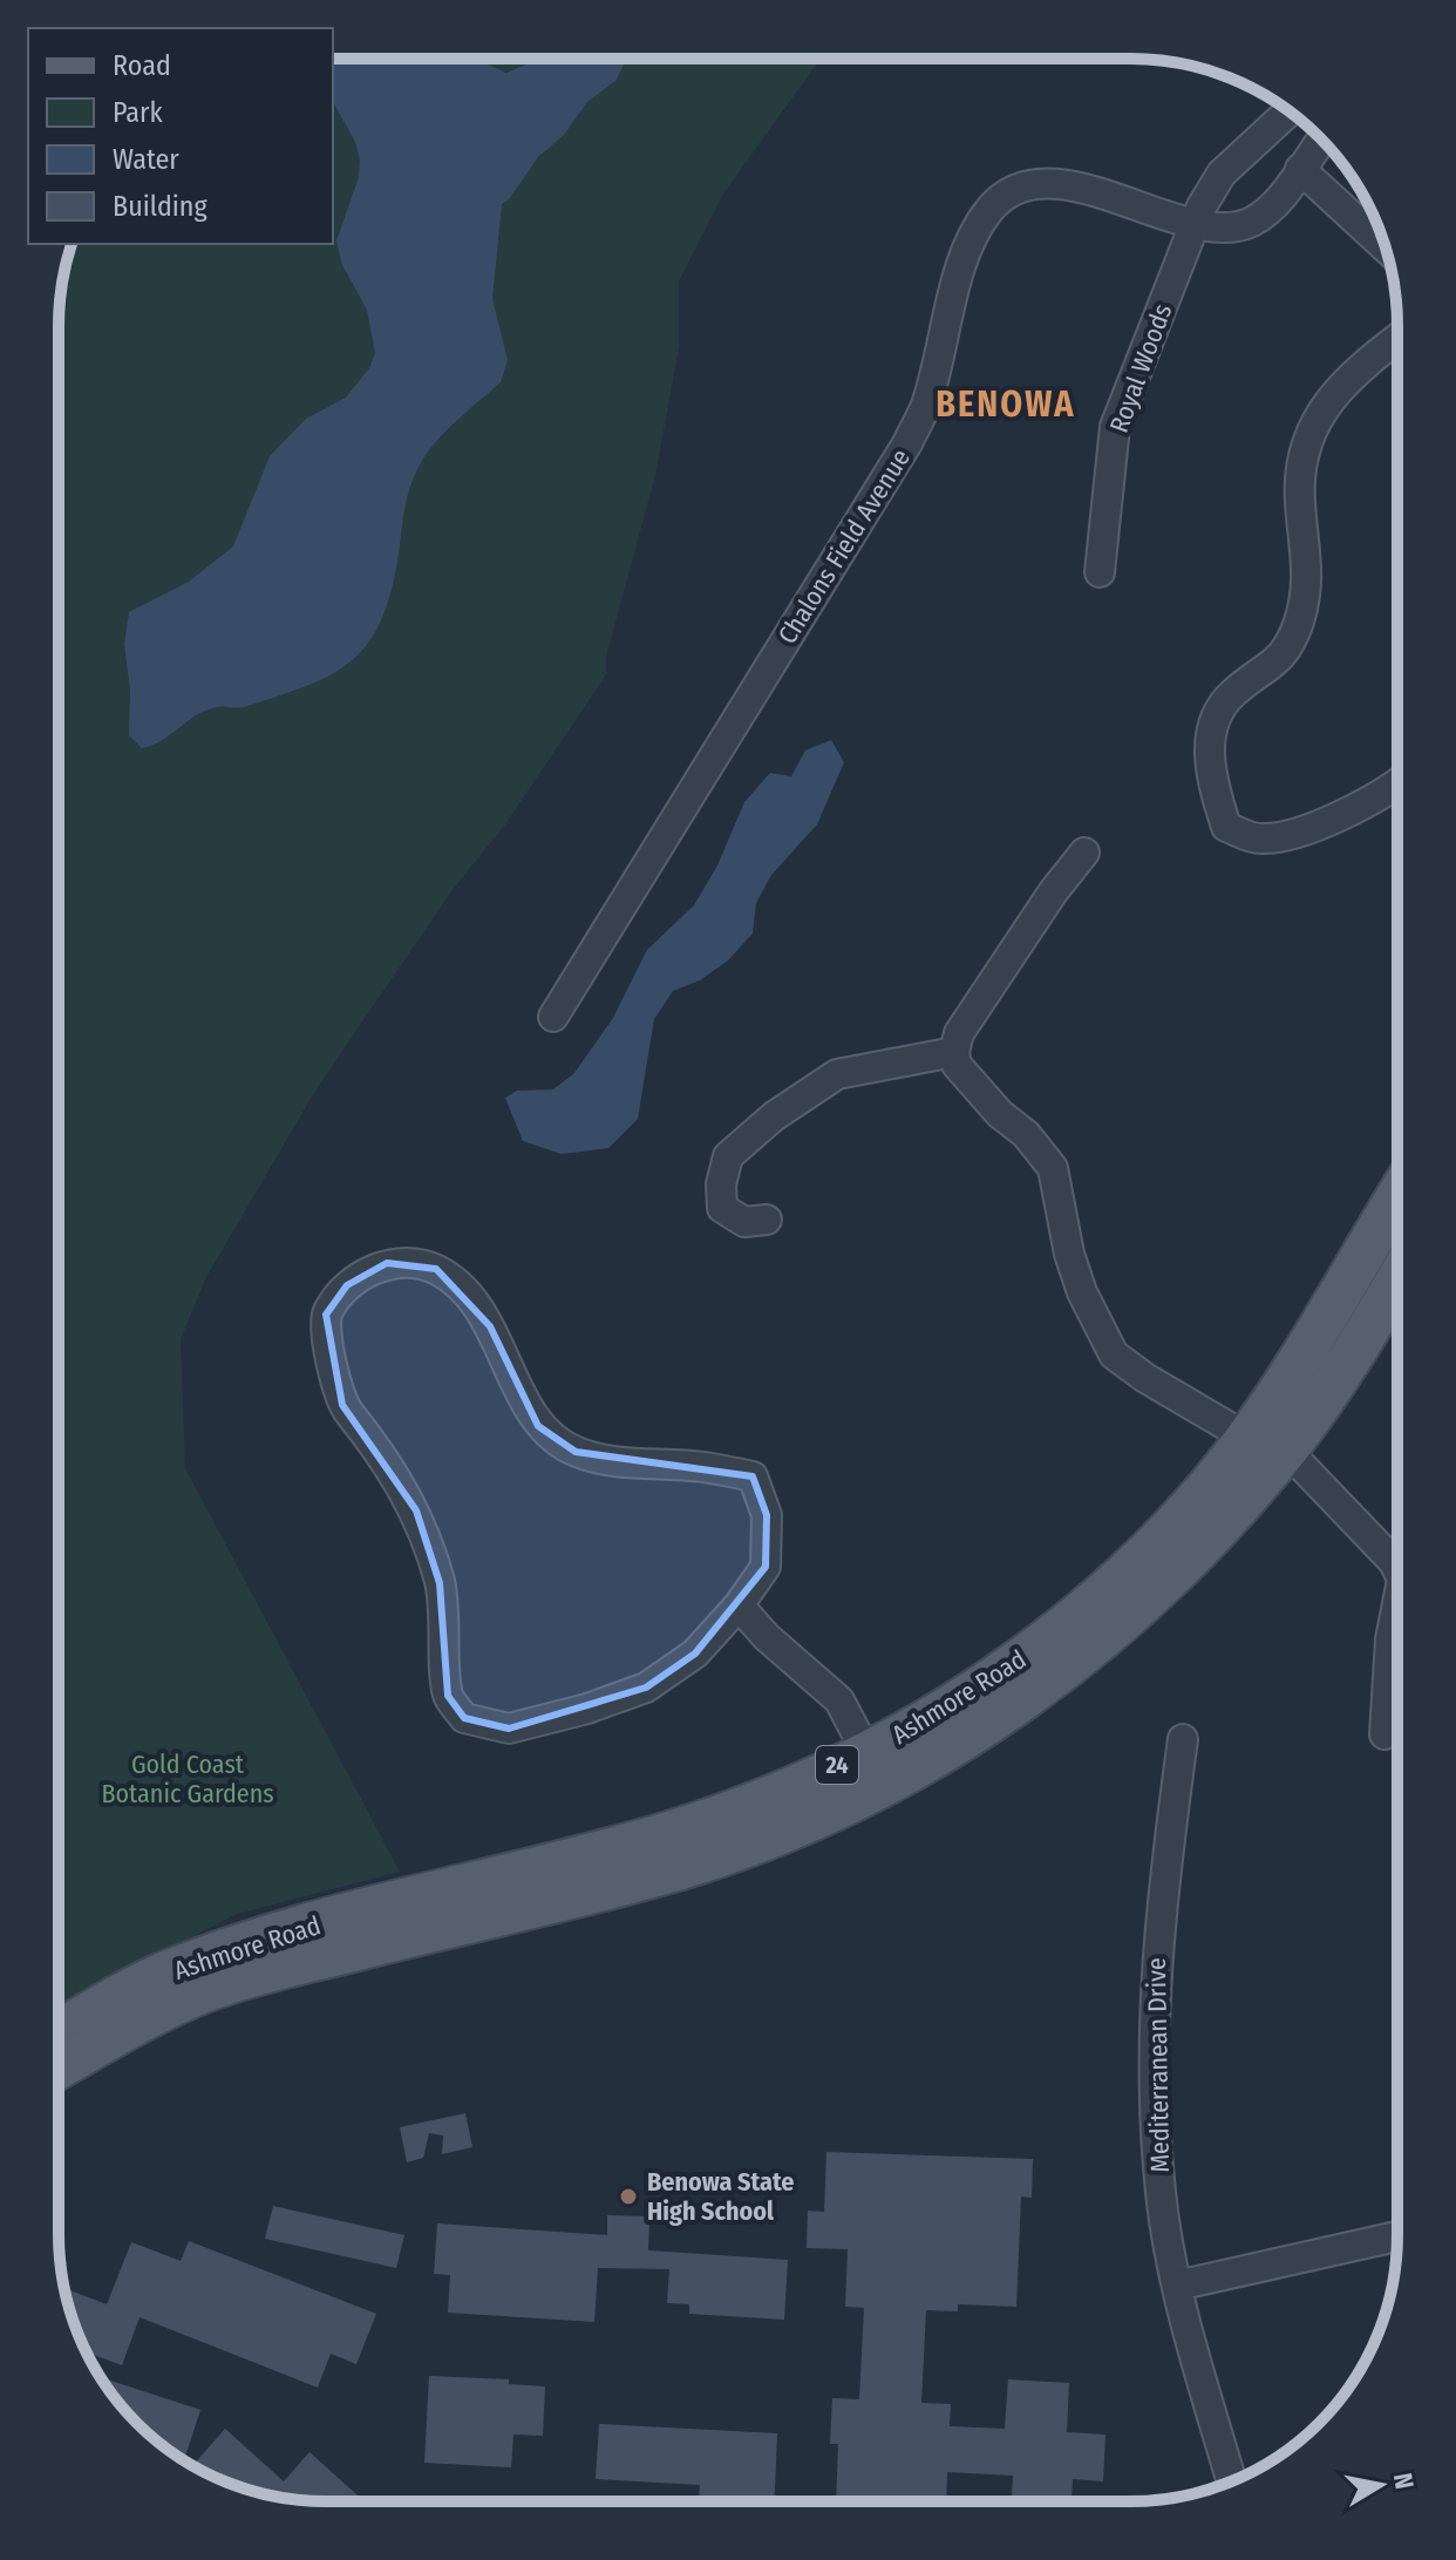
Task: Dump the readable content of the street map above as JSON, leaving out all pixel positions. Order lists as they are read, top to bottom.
{
  "streets": {
    "main road": ["Ashmore Road", "24"],
    "street": ["Royal Woods", "Chalons Field Avenue", "Mediterranean Drive"]
  },
  "crossings": [
    ["Royal Woods", "Chalons Field Avenue"]
  ],
  "districts": ["BENOWA"],
  "parks": ["Gold Coast Botanic Gardens"],
  "places": ["Benowa State High School"],
  "legend": [
    "Road",
    "Park",
    "Water",
    "Building"
  ],
  "north": "right"
}
